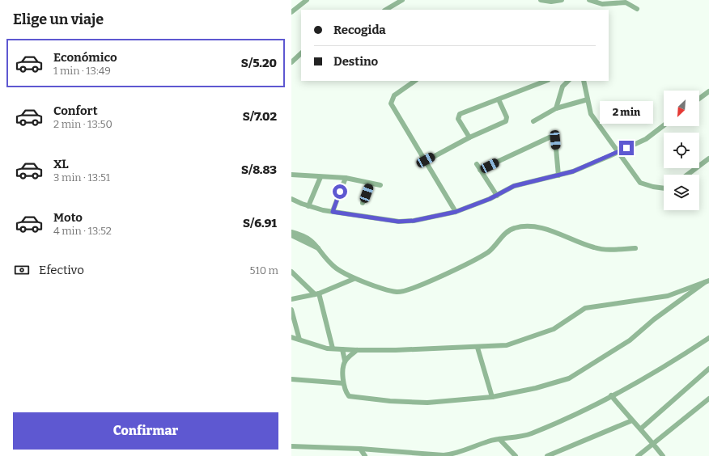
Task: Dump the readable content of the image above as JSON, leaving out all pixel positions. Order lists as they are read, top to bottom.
{
  "north": "bottom left",
  "page": {
    "heading": "Elige un viaje",
    "banner": ["Recogida", "Destino"],
    "list": [
      {
        "name": "Económico",
        "note": "1 min · 13:49",
        "value": "S/5.20"
      },
      {
        "name": "Confort",
        "note": "2 min · 13:50",
        "value": "S/7.02"
      },
      {
        "name": "XL",
        "note": "3 min · 13:51",
        "value": "S/8.83"
      },
      {
        "name": "Moto",
        "note": "4 min · 13:52",
        "value": "S/6.91"
      }
    ],
    "bubble": "2 min",
    "pay": ["Efectivo", "510 m"],
    "buttons": "Confirmar"
  }
}
